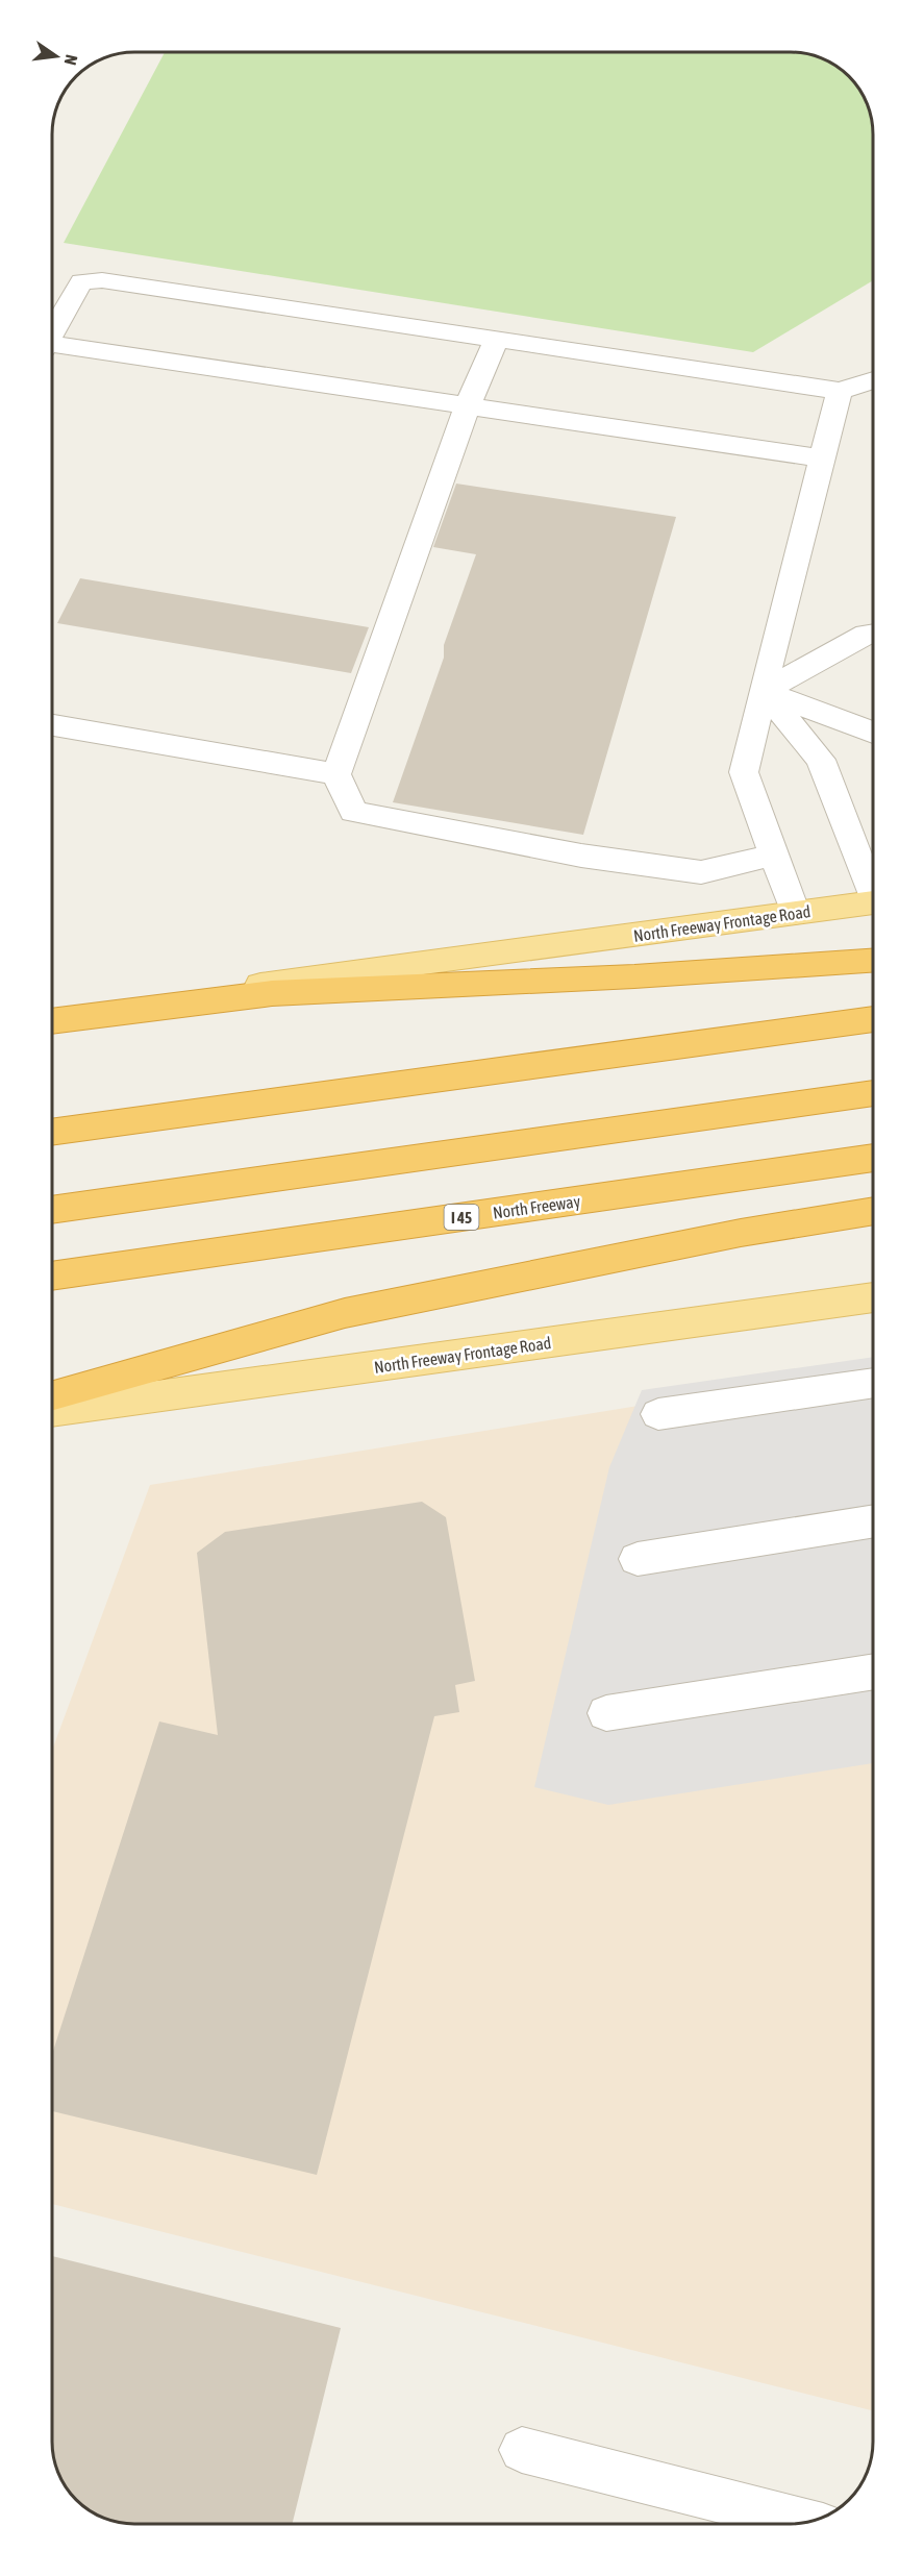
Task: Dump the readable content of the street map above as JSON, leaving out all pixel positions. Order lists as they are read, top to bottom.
{
  "streets": {
    "highway": ["North Freeway", "I 45"],
    "main road": ["North Freeway Frontage Road"]
  },
  "north": "right"
}
